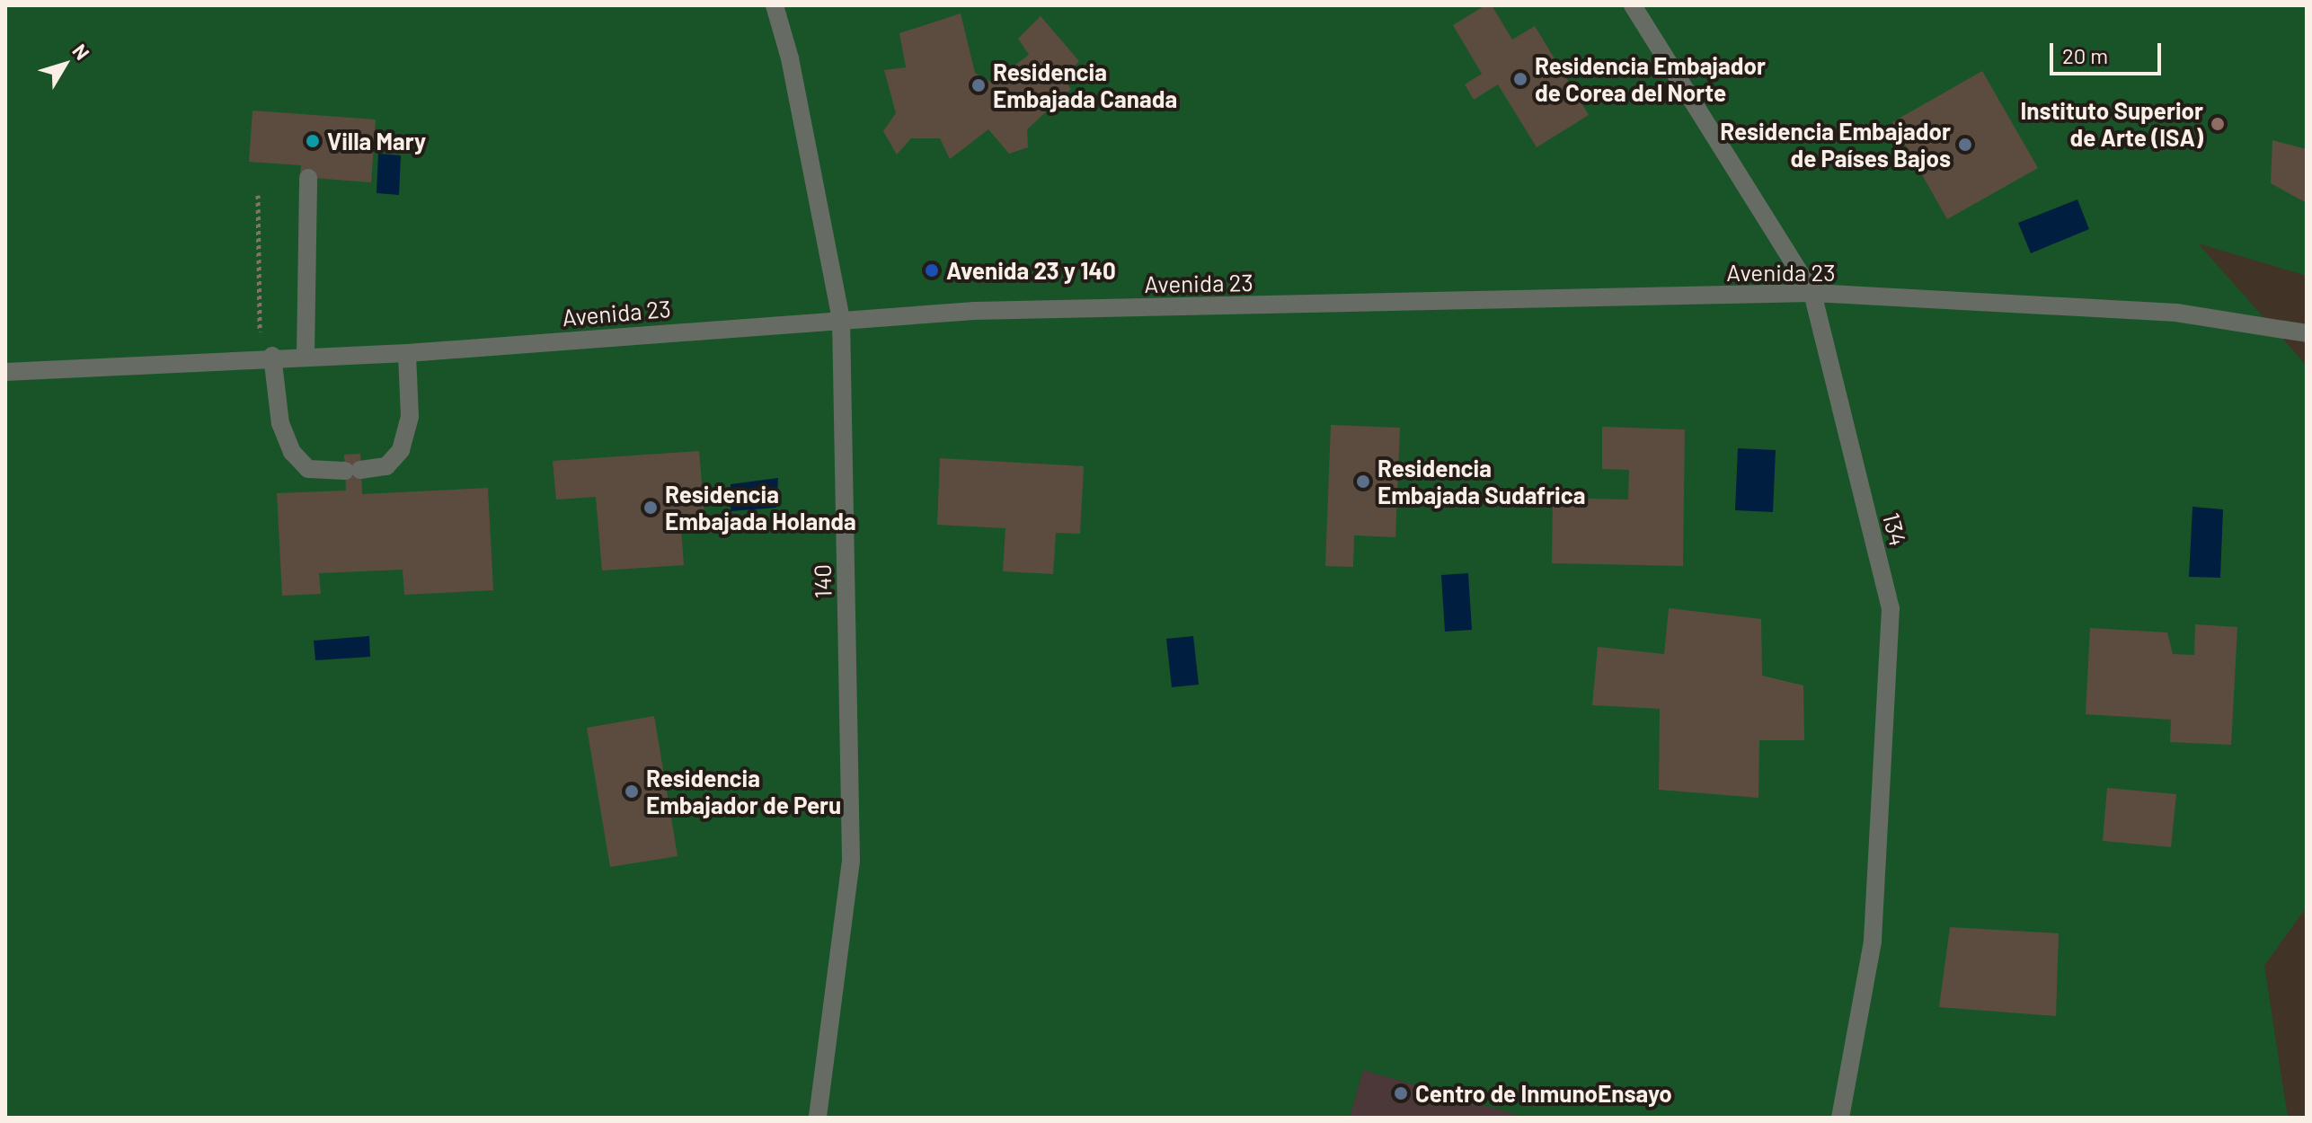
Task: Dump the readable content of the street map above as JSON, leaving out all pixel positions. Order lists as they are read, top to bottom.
{
  "streets": {
    "street": ["Avenida 23", "134", "140"]
  },
  "crossings": [
    ["Avenida 23", "134"],
    ["Avenida 23", "140"]
  ],
  "places": [
    "Residencia Embajador de Corea del Norte",
    "Residencia Embajada Canada",
    "Instituto Superior de Arte (ISA)",
    "Villa Mary",
    "Residencia Embajador de Países Bajos",
    "Avenida 23 y 140",
    "Residencia Embajada Sudafrica",
    "Residencia Embajada Holanda",
    "Residencia Embajador de Peru",
    "Centro de InmunoEnsayo"
  ],
  "scale_bar": "20 m",
  "north": "top right"
}
